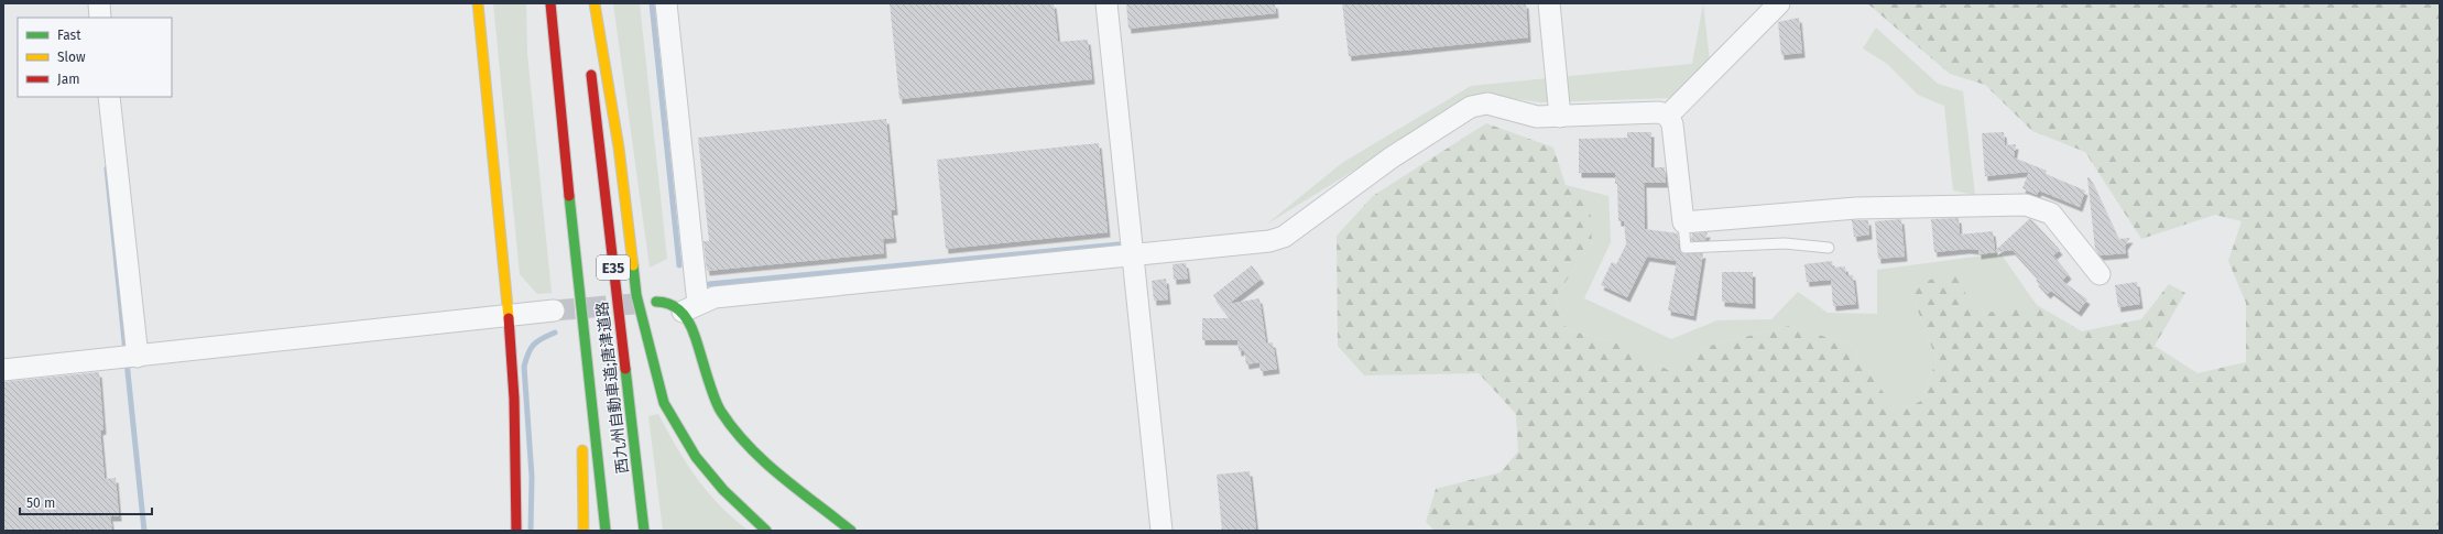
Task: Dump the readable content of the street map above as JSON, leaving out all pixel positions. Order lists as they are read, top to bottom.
{
  "streets": {
    "main road": ["E35", "西九州自動車道;唐津道路"]
  },
  "legend": ["Fast", "Slow", "Jam"],
  "scale_bar": "50 m"
}
